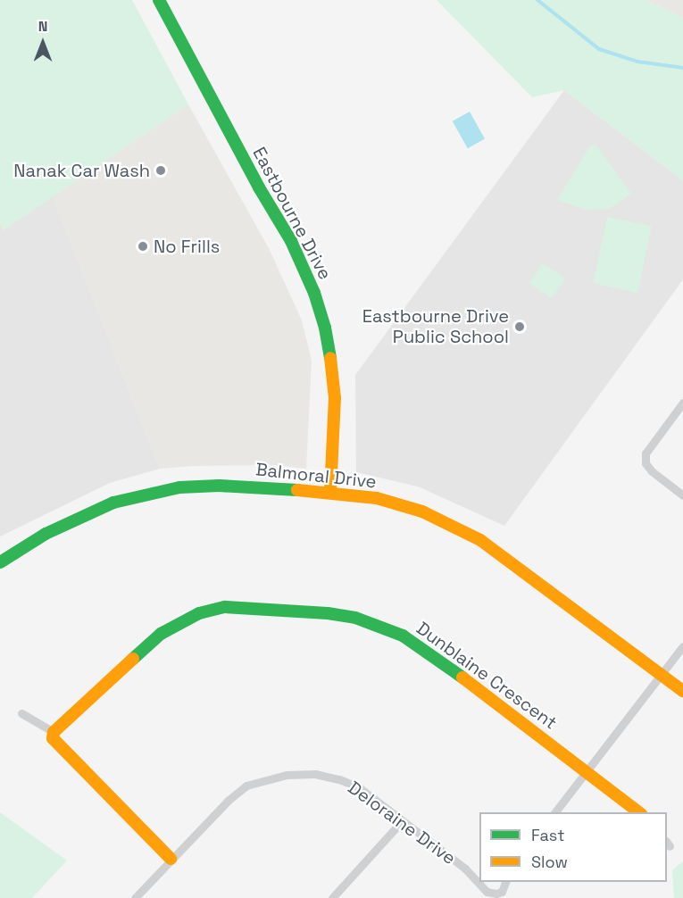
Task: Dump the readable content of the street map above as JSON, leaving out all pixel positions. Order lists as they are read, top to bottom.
{
  "streets": {
    "street": [
      "Eastbourne Drive",
      "Balmoral Drive",
      "Dunblaine Crescent",
      "Deloraine Drive"
    ]
  },
  "crossings": [
    ["Eastbourne Drive", "Balmoral Drive"]
  ],
  "places": ["Nanak Car Wash", "No Frills", "Eastbourne Drive Public School"],
  "legend": ["Fast", "Slow"],
  "north": "top"
}
